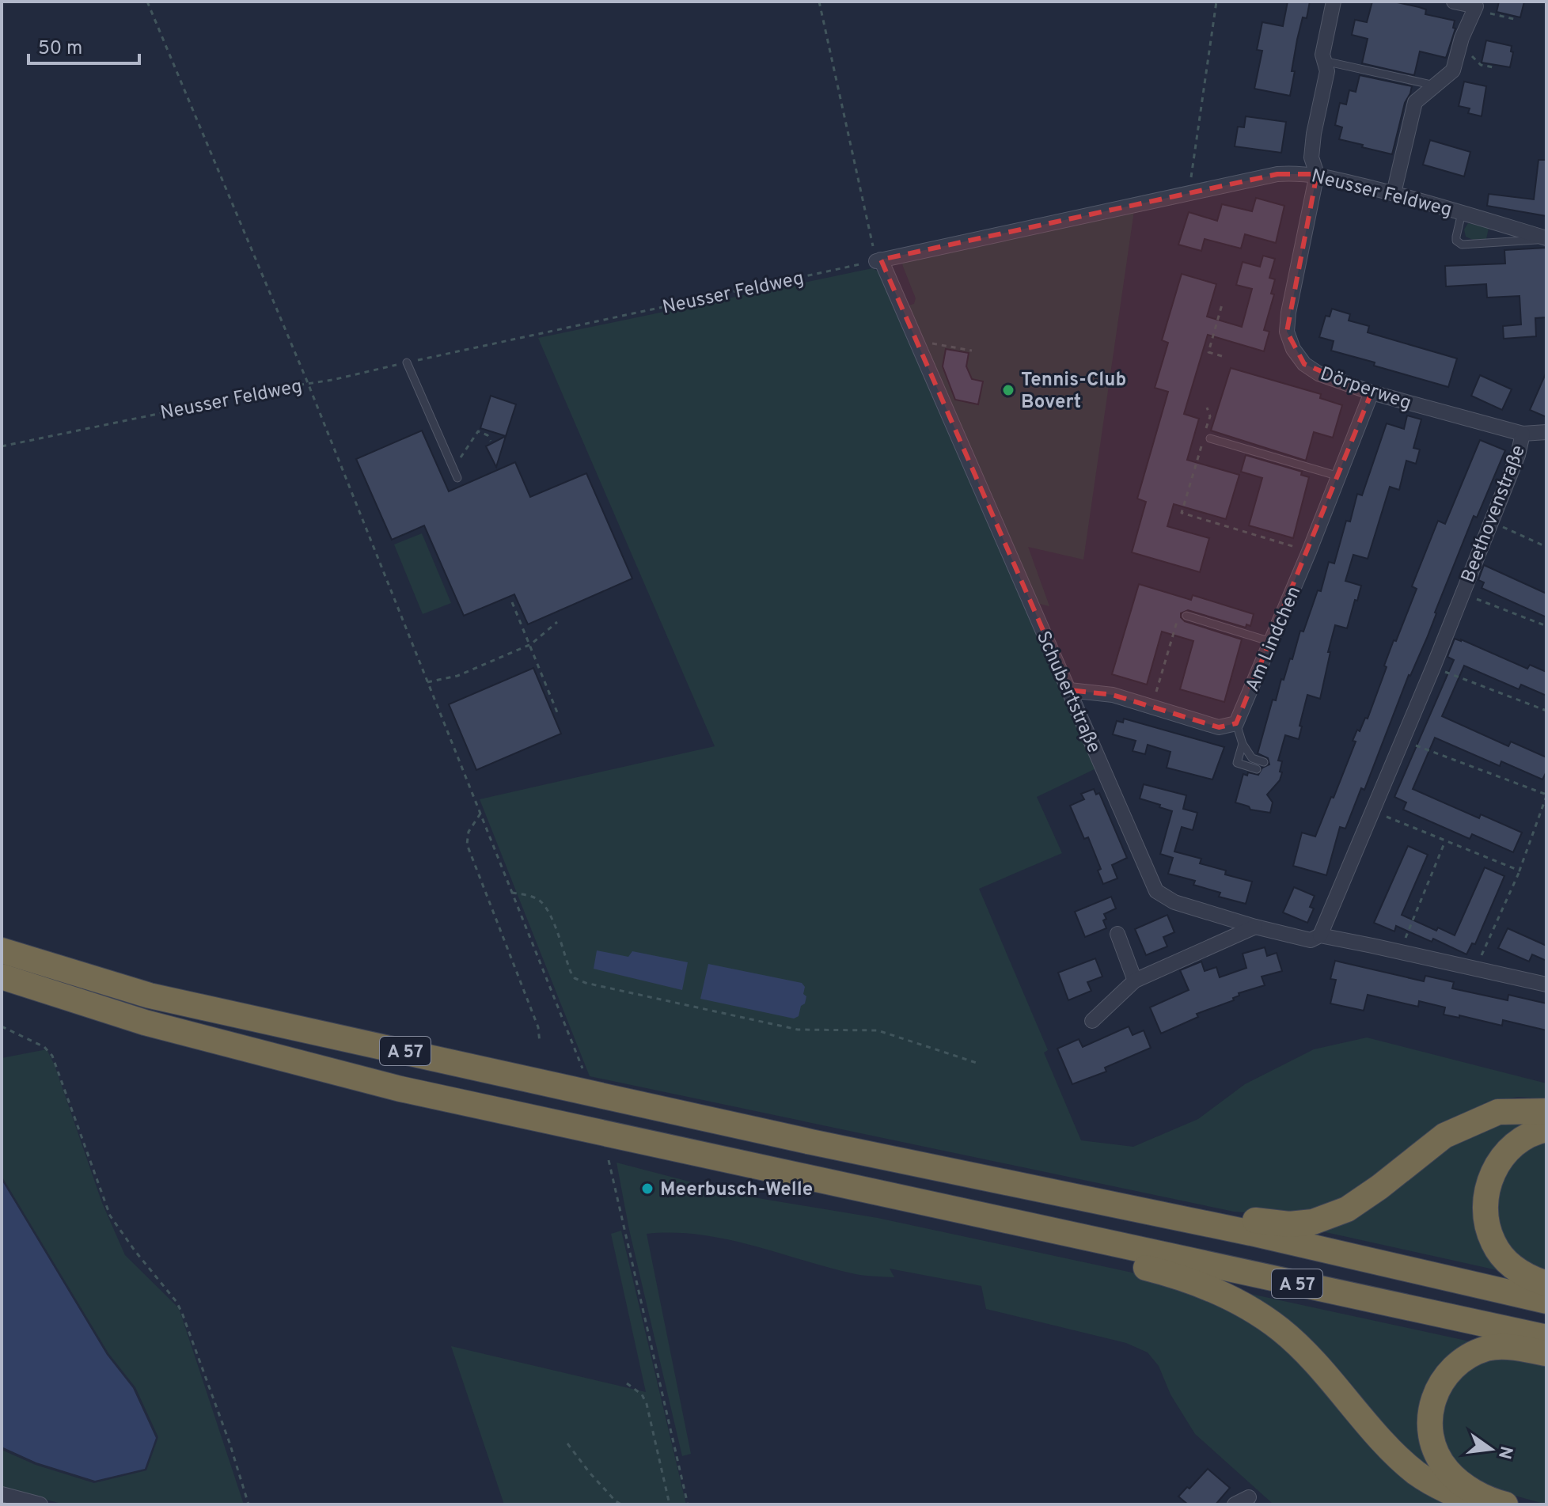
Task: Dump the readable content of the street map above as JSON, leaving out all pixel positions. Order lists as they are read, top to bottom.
{
  "streets": {
    "highway": ["A 57"],
    "street": [
      "Neusser Feldweg",
      "Dörperweg",
      "Beethovenstraße",
      "Am Lindchen",
      "Schubertstraße"
    ]
  },
  "crossings": [
    ["Neusser Feldweg", "Dörperweg"],
    ["Neusser Feldweg", "Schubertstraße"],
    ["Dörperweg", "Beethovenstraße"],
    ["Dörperweg", "Am Lindchen"],
    ["Beethovenstraße", "Schubertstraße"]
  ],
  "places": ["Tennis-Club Bovert", "Meerbusch-Welle"],
  "scale_bar": "50 m",
  "north": "right"
}
